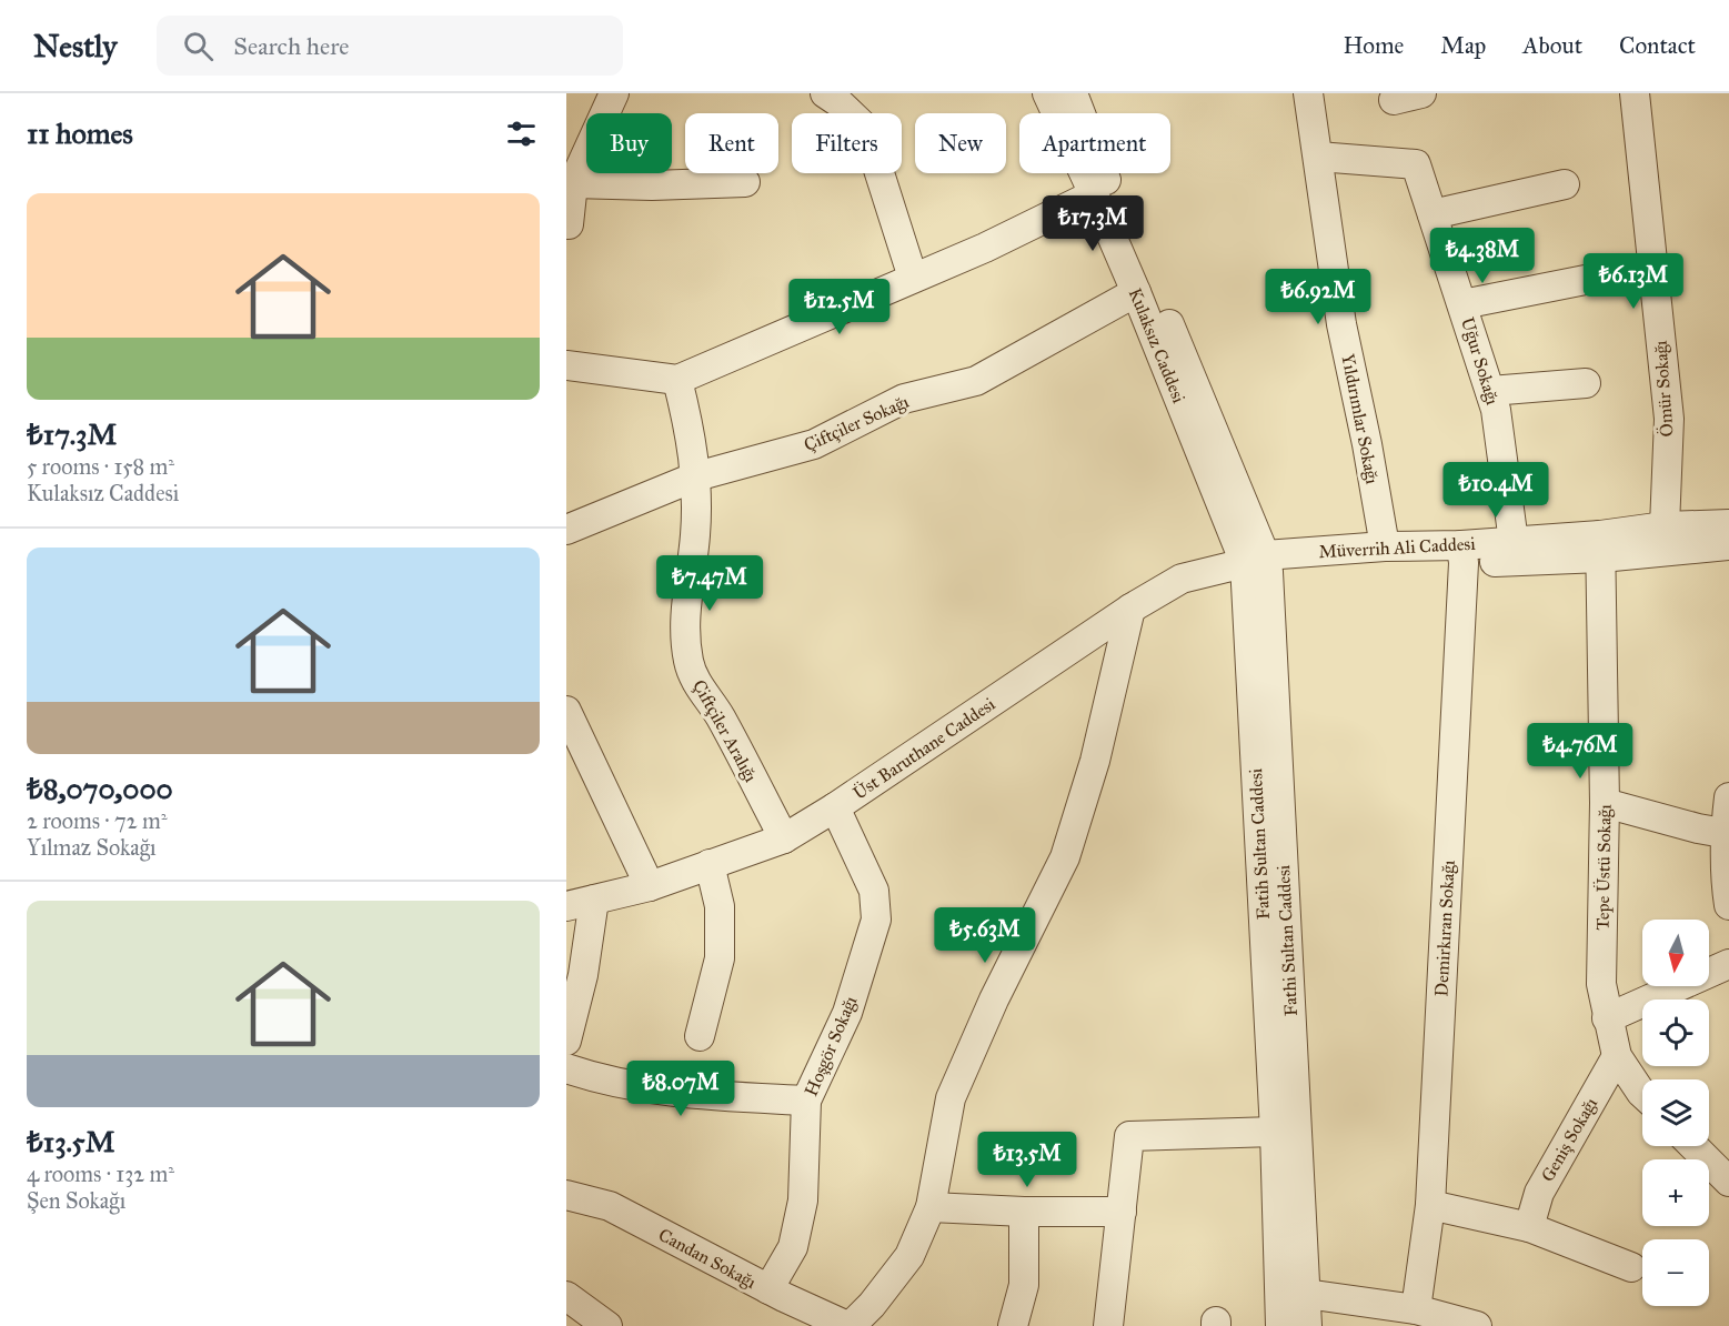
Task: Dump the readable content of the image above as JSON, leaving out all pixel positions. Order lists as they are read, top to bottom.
{
  "streets": {
    "street": [
      "Kulaksız Caddesi",
      "Uğur Sokağı",
      "Ömür Sokağı",
      "Yıldırımlar Sokağı",
      "Çiftçiler Sokağı",
      "Müverrih Ali Caddesi",
      "Çiftçiler Aralığı",
      "Üst Baruthane Caddesi",
      "Fatih Sultan Caddesi",
      "Tepe Üstü Sokağı",
      "Demirkıran Sokağı",
      "Fathi Sultan Caddesi",
      "Hoşgör Sokağı",
      "Geniş Sokağı",
      "Candan Sokağı"
    ]
  },
  "crossings": [
    ["Kulaksız Caddesi", "Çiftçiler Sokağı"],
    ["Kulaksız Caddesi", "Müverrih Ali Caddesi"],
    ["Kulaksız Caddesi", "Üst Baruthane Caddesi"],
    ["Kulaksız Caddesi", "Fatih Sultan Caddesi"],
    ["Kulaksız Caddesi", "Fathi Sultan Caddesi"],
    ["Uğur Sokağı", "Yıldırımlar Sokağı"],
    ["Uğur Sokağı", "Müverrih Ali Caddesi"],
    ["Ömür Sokağı", "Müverrih Ali Caddesi"],
    ["Yıldırımlar Sokağı", "Müverrih Ali Caddesi"],
    ["Çiftçiler Sokağı", "Çiftçiler Aralığı"],
    ["Müverrih Ali Caddesi", "Üst Baruthane Caddesi"],
    ["Müverrih Ali Caddesi", "Fatih Sultan Caddesi"],
    ["Müverrih Ali Caddesi", "Tepe Üstü Sokağı"],
    ["Müverrih Ali Caddesi", "Demirkıran Sokağı"],
    ["Müverrih Ali Caddesi", "Fathi Sultan Caddesi"],
    ["Çiftçiler Aralığı", "Üst Baruthane Caddesi"],
    ["Üst Baruthane Caddesi", "Fatih Sultan Caddesi"],
    ["Üst Baruthane Caddesi", "Fathi Sultan Caddesi"],
    ["Üst Baruthane Caddesi", "Hoşgör Sokağı"],
    ["Fatih Sultan Caddesi", "Fathi Sultan Caddesi"],
    ["Tepe Üstü Sokağı", "Geniş Sokağı"],
    ["Hoşgör Sokağı", "Candan Sokağı"]
  ],
  "north": "bottom",
  "page": {
    "header": "Nestly",
    "search": "Search here",
    "nav": [
      "Home",
      "Map",
      "About",
      "Contact"
    ],
    "heading": "11 homes",
    "chip": [
      "Buy",
      "Rent",
      "Filters",
      "New",
      "Apartment"
    ],
    "list": [
      {
        "name": "₺17.3M",
        "note": "5 rooms · 158 m² · Kulaksız Caddesi"
      },
      {
        "name": "₺8,070,000",
        "note": "2 rooms · 72 m² · Yılmaz Sokağı"
      },
      {
        "name": "₺13.5M",
        "note": "4 rooms · 132 m² · Şen Sokağı"
      }
    ],
    "price": [
      "₺17.3M",
      "₺4.38M",
      "₺6.13M",
      "₺6.92M",
      "₺12.5M",
      "₺10.4M",
      "₺7.47M",
      "₺4.76M",
      "₺5.63M",
      "₺8.07M",
      "₺13.5M"
    ],
    "map_buttons": ["+", "−"]
  }
}
